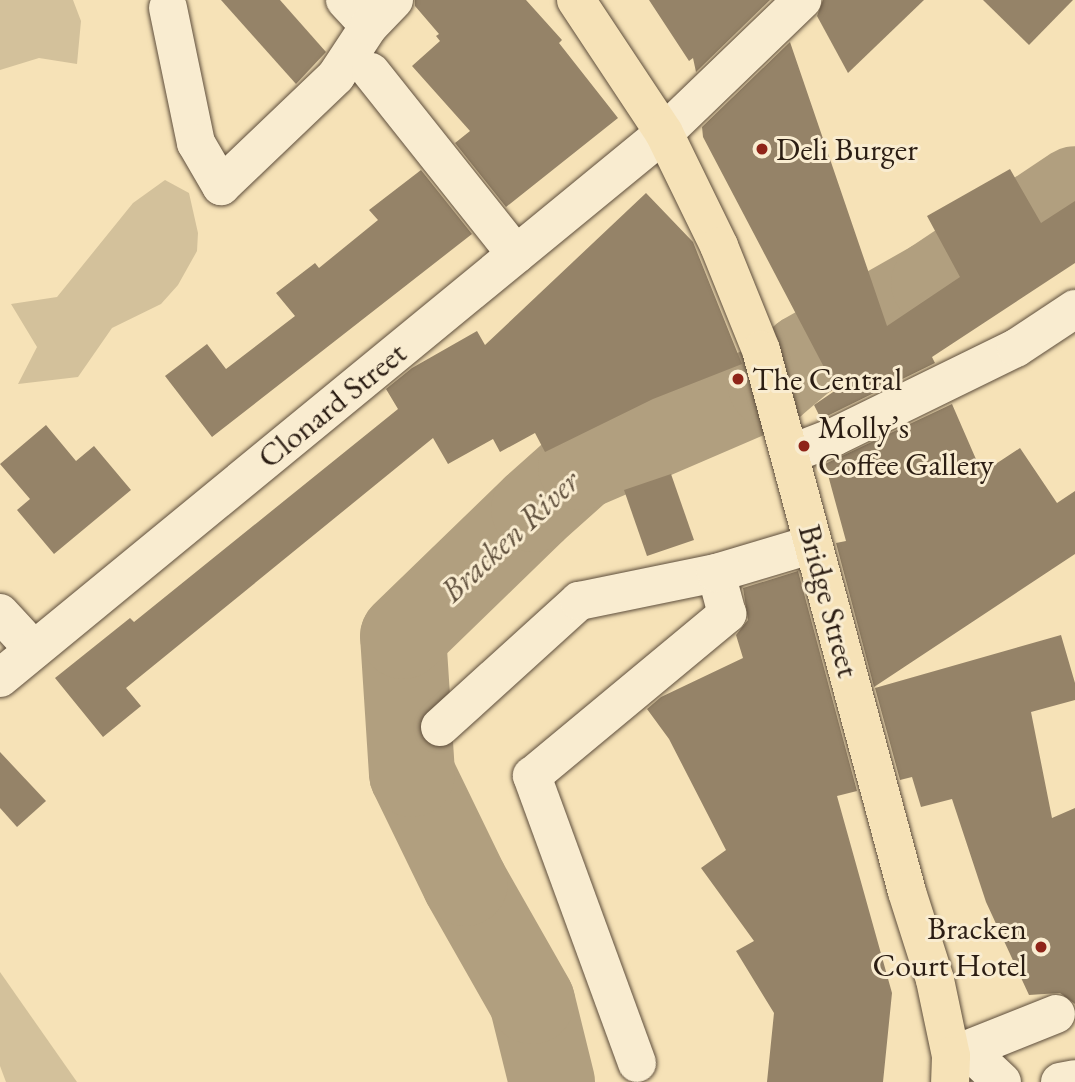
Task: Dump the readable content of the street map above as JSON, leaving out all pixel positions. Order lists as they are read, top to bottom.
{
  "streets": {
    "main road": ["Bridge Street"],
    "street": ["Clonard Street"]
  },
  "crossings": [
    ["Clonard Street", "Bridge Street"]
  ],
  "water": ["Bracken River"],
  "places": [
    "Deli Burger",
    "The Central",
    "Molly’s Coffee Gallery",
    "Bracken Court Hotel"
  ]
}
